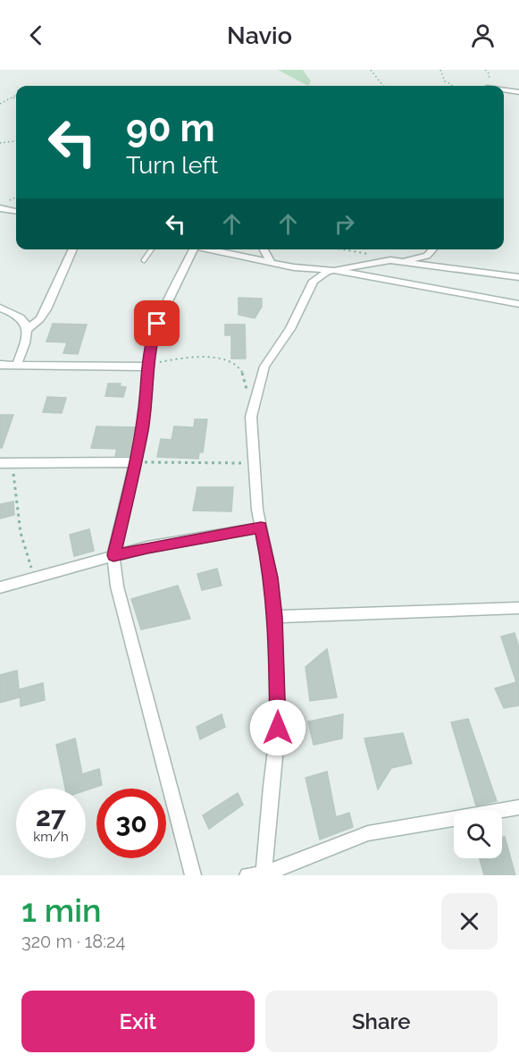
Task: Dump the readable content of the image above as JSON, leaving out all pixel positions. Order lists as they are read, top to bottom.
{
  "page": {
    "header": "Navio",
    "turn": ["90 m", "Turn left"],
    "speed": "27 km/h",
    "limit": "30",
    "heading": ["1 min", "320 m · 18:24"],
    "buttons": ["Exit", "Share"]
  }
}
